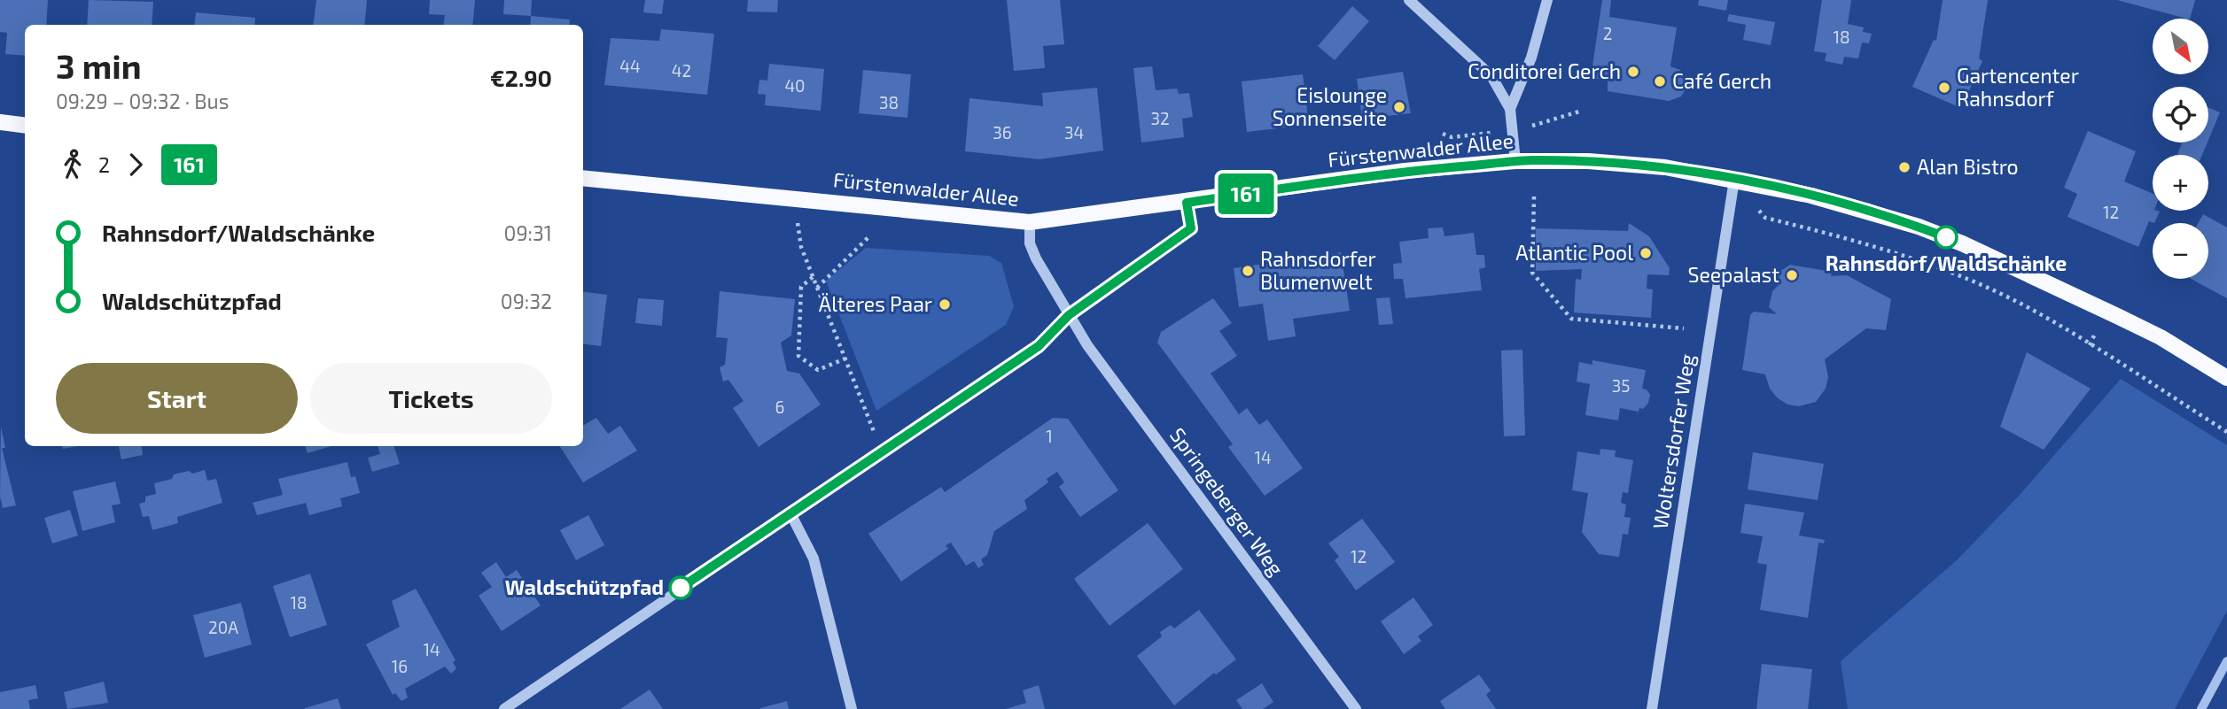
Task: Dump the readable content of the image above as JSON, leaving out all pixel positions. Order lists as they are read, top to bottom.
{
  "streets": {
    "main road": ["Fürstenwalder Allee"],
    "street": ["Woltersdorfer Weg", "Springeberger Weg"]
  },
  "crossings": [
    ["Fürstenwalder Allee", "Woltersdorfer Weg"],
    ["Fürstenwalder Allee", "Springeberger Weg"]
  ],
  "places": [
    "Conditorei Gerch",
    "Café Gerch",
    "Gartencenter Rahnsdorf",
    "Eislounge Sonnenseite",
    "Alan Bistro",
    "Rahnsdorf/Waldschänke",
    "Atlantic Pool",
    "Rahnsdorfer Blumenwelt",
    "Seepalast",
    "Älteres Paar",
    "Waldschützpfad"
  ],
  "lines": ["bus line 161"],
  "house_numbers": [
    "2",
    "18",
    "44",
    "42",
    "40",
    "38",
    "32",
    "36",
    "34",
    "12",
    "35",
    "6",
    "1",
    "14",
    "12",
    "18",
    "20A",
    "14",
    "16"
  ],
  "north": "bottom right",
  "page": {
    "on_map": "161",
    "map_buttons": ["+", "−"],
    "heading": ["3 min", "09:29 – 09:32 · Bus", "€2.90"],
    "legs": ["2", "161"],
    "list": [
      {
        "name": "Rahnsdorf/Waldschänke",
        "value": "09:31"
      },
      {
        "name": "Waldschützpfad",
        "value": "09:32"
      }
    ],
    "buttons": ["Start", "Tickets"]
  }
}
